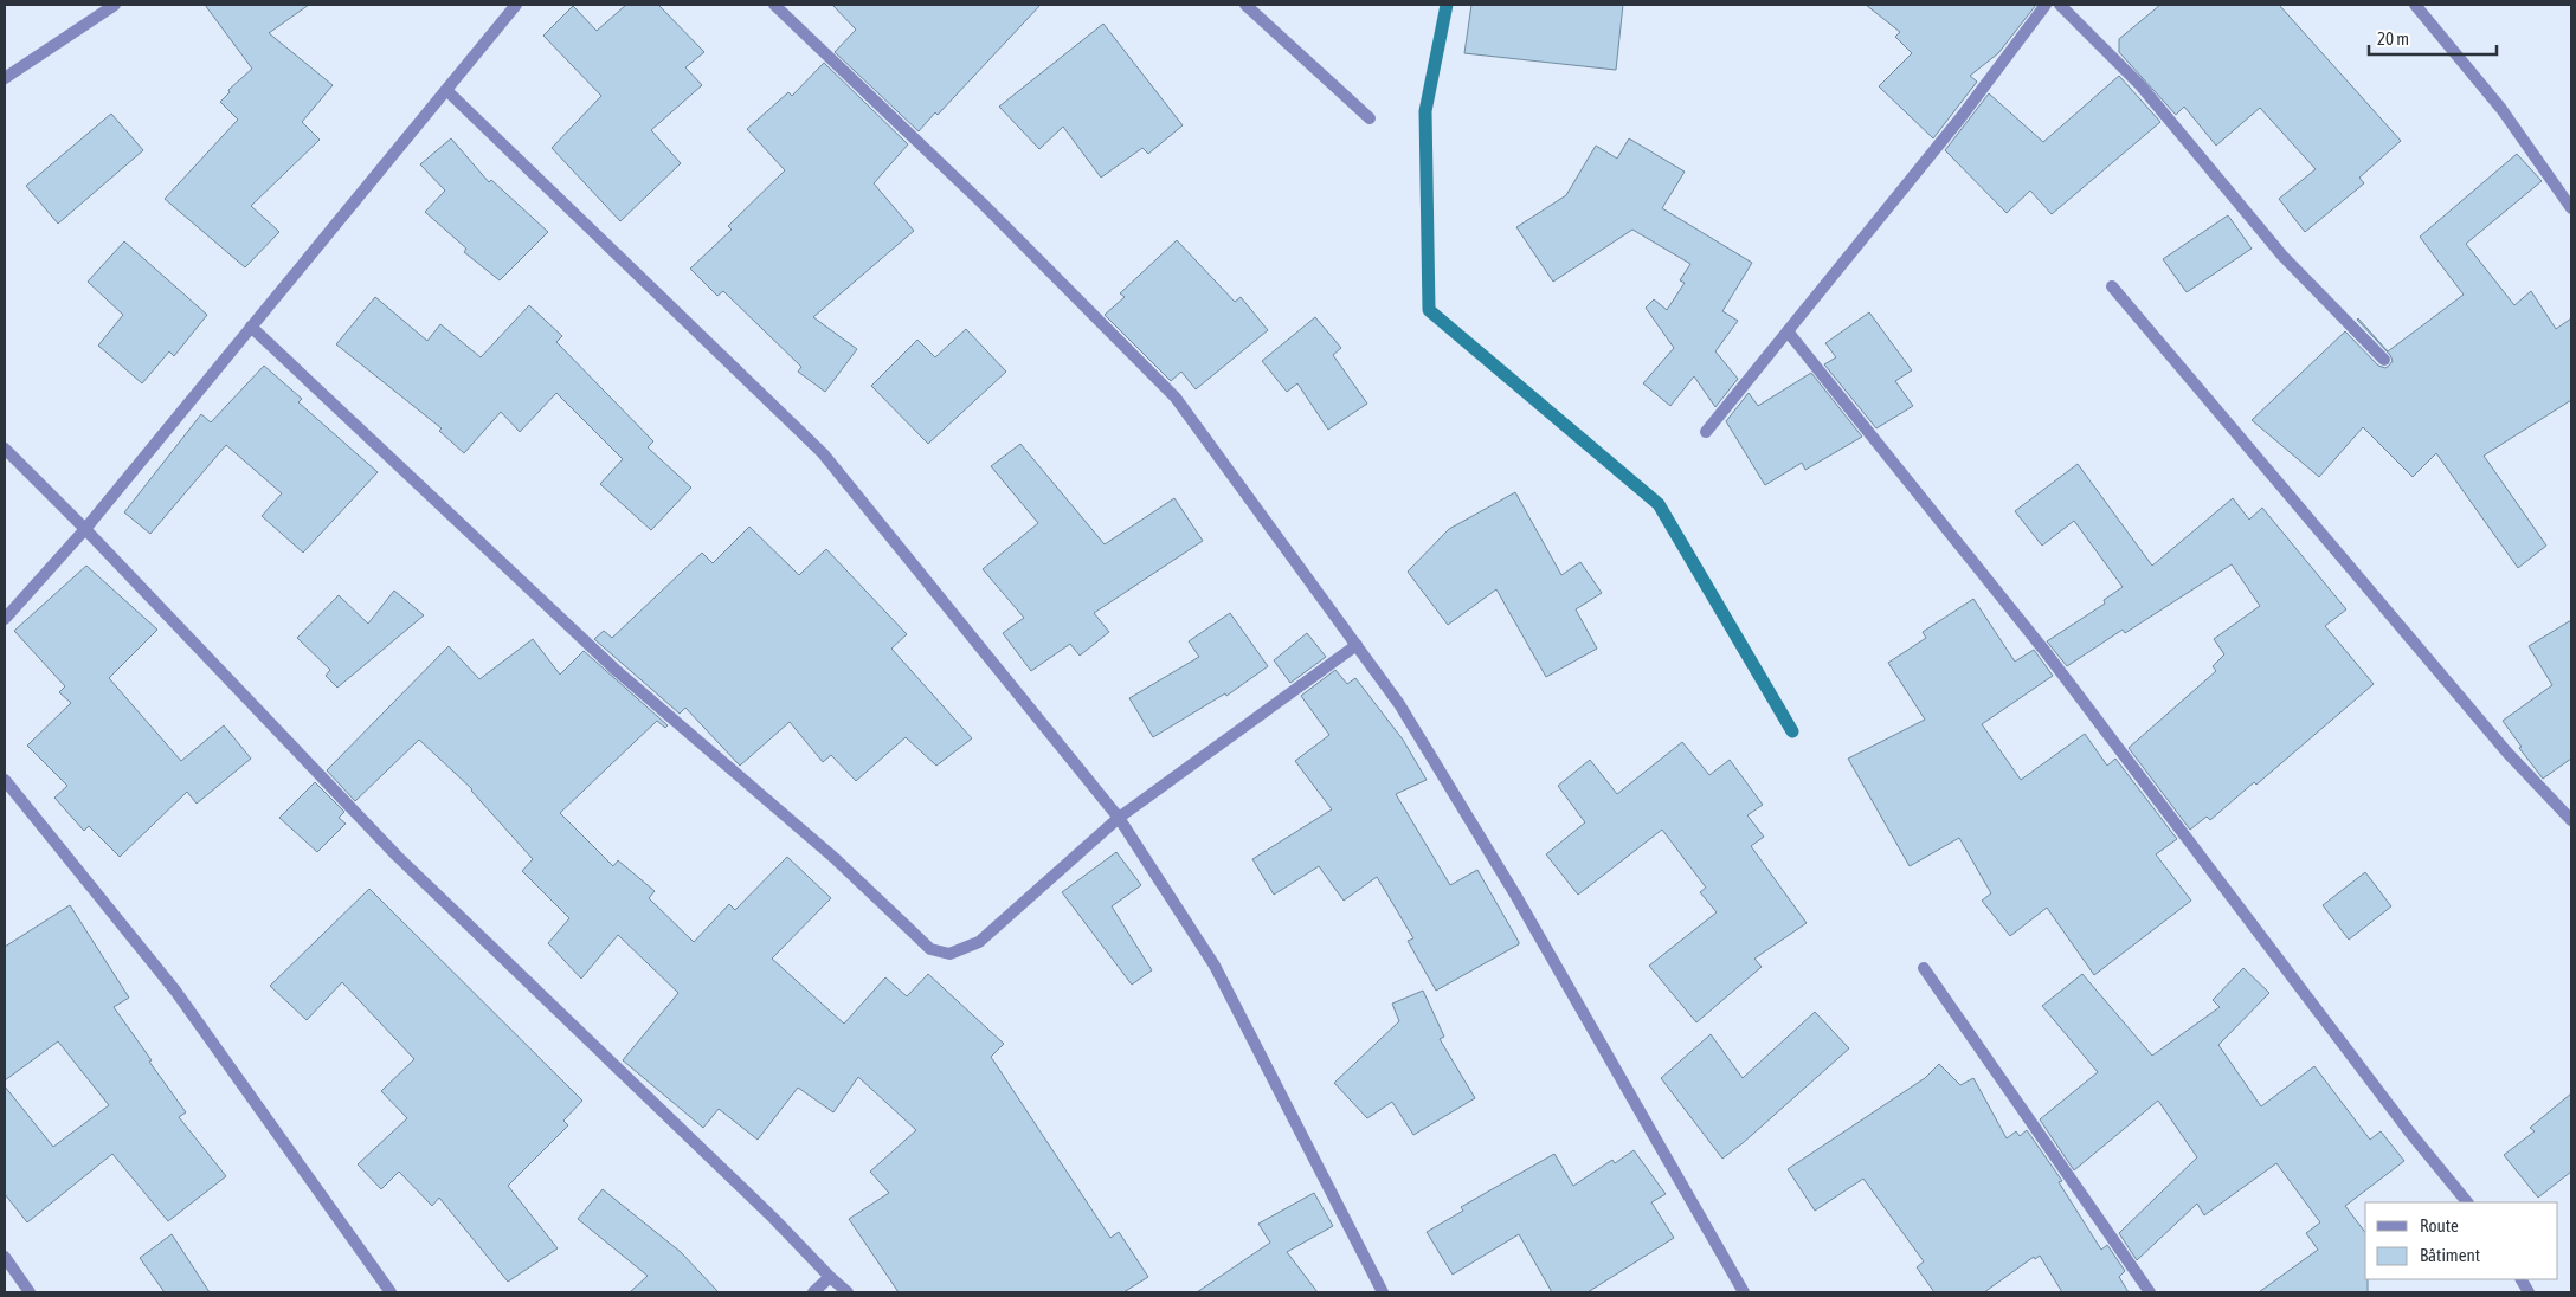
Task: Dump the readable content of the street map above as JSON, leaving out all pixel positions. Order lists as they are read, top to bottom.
{
  "legend": ["Route", "Bâtiment"],
  "scale_bar": "20 m"
}
